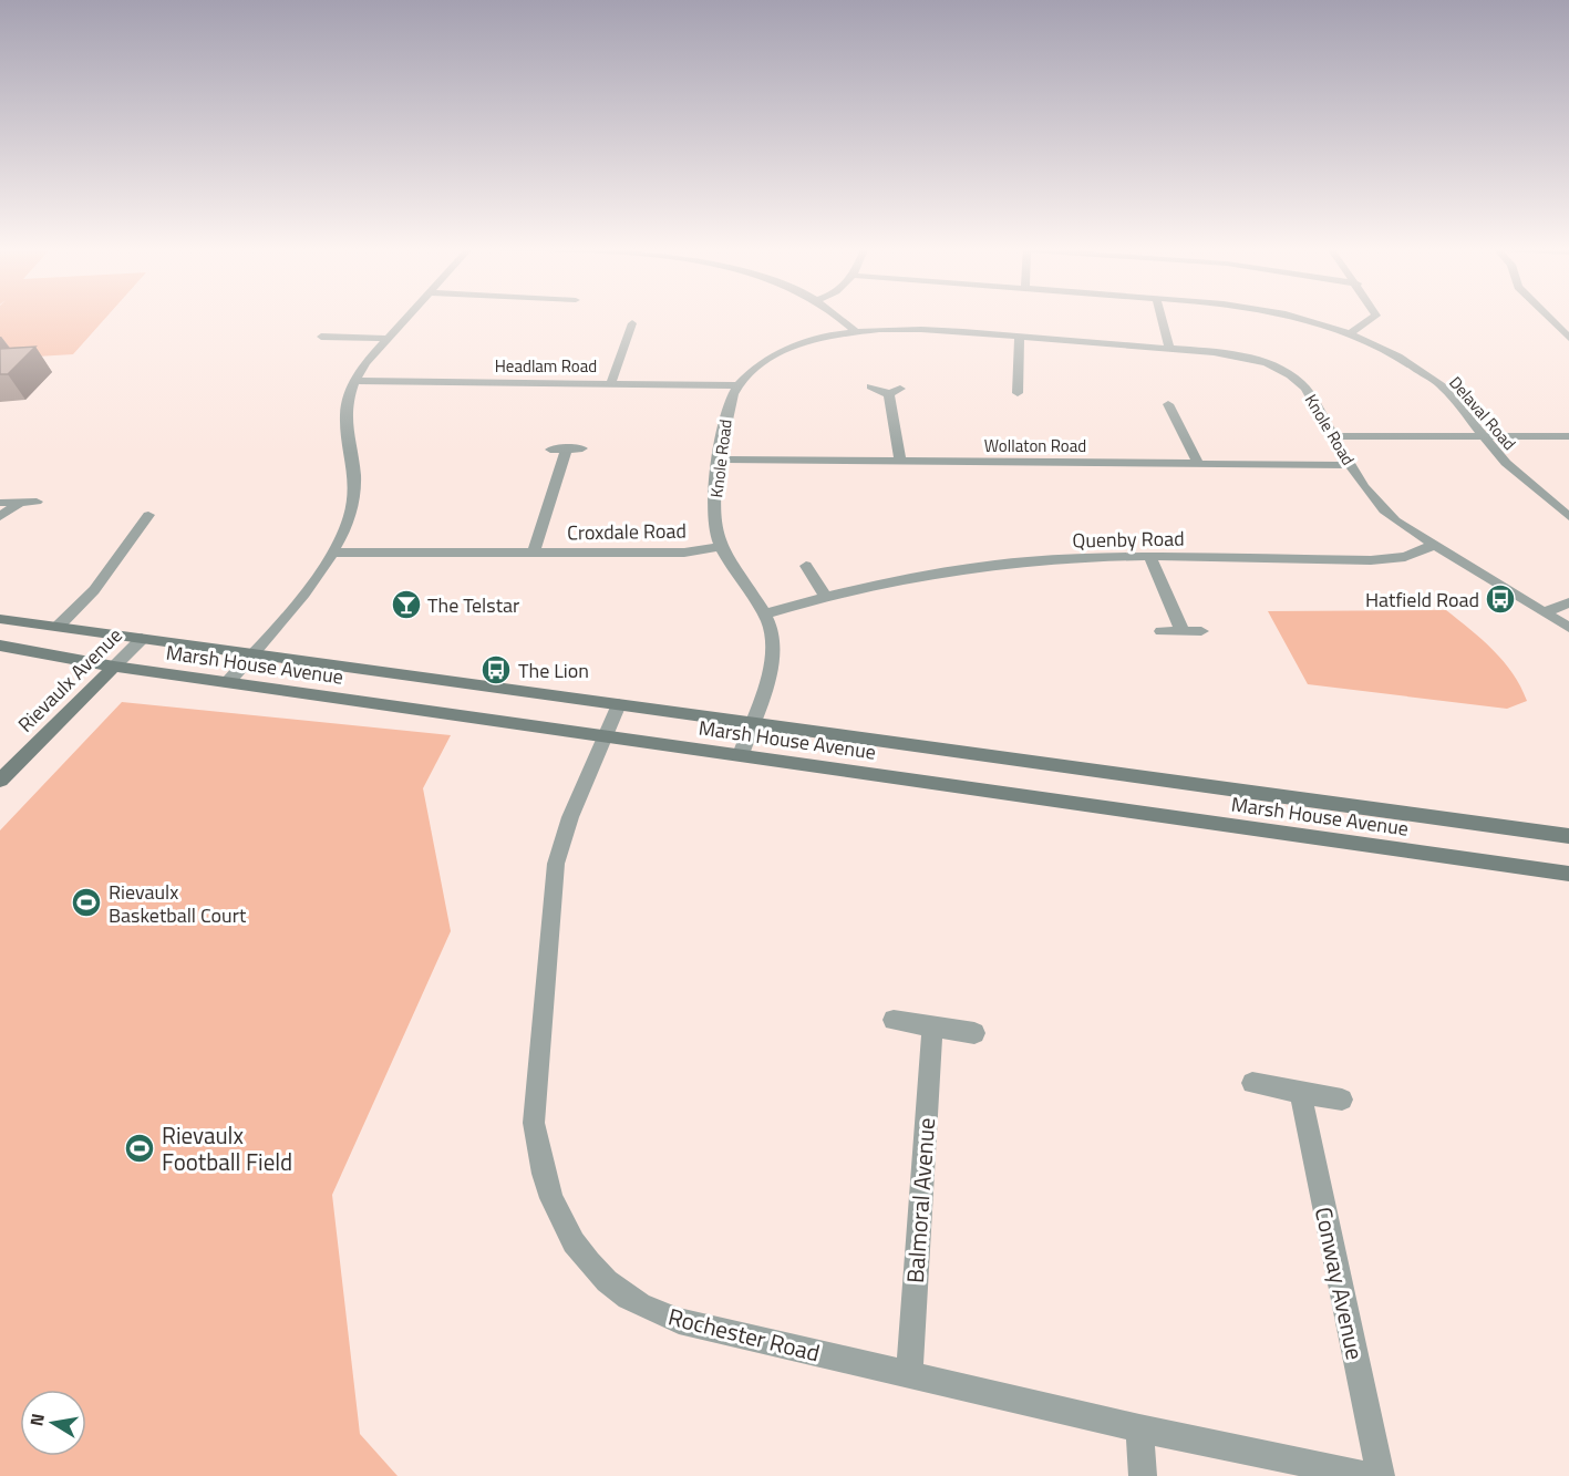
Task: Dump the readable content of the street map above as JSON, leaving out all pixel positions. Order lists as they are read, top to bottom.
{
  "streets": {
    "street": [
      "Headlam Road",
      "Delaval Road",
      "Knole Road",
      "Wollaton Road",
      "Croxdale Road",
      "Quenby Road",
      "Marsh House Avenue",
      "Rievaulx Avenue",
      "Balmoral Avenue",
      "Conway Avenue",
      "Rochester Road"
    ]
  },
  "crossings": [
    ["Headlam Road", "Knole Road"],
    ["Knole Road", "Wollaton Road"],
    ["Knole Road", "Croxdale Road"],
    ["Knole Road", "Quenby Road"],
    ["Knole Road", "Marsh House Avenue"],
    ["Marsh House Avenue", "Rievaulx Avenue"],
    ["Marsh House Avenue", "Rochester Road"],
    ["Balmoral Avenue", "Rochester Road"]
  ],
  "places": {
    "bus stop": ["Hatfield Road", "The Lion"],
    "bar": ["The Telstar"],
    "sports": ["Rievaulx Basketball Court", "Rievaulx Football Field"]
  },
  "north": "left"
}
